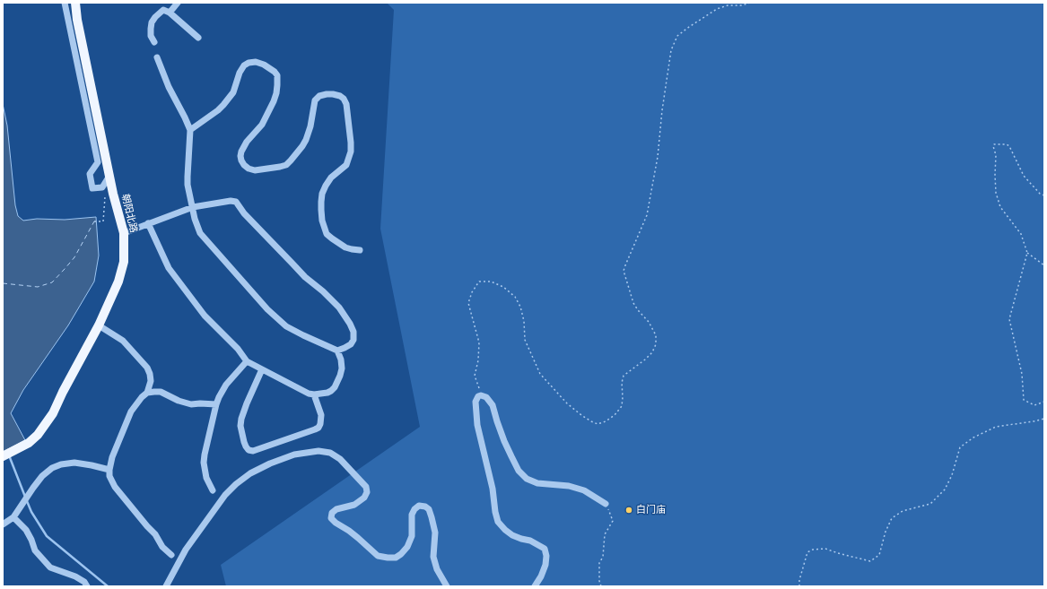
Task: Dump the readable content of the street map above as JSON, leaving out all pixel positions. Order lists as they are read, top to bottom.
{
  "streets": {
    "main road": ["朝阳北路"]
  },
  "places": ["白门庙"]
}
